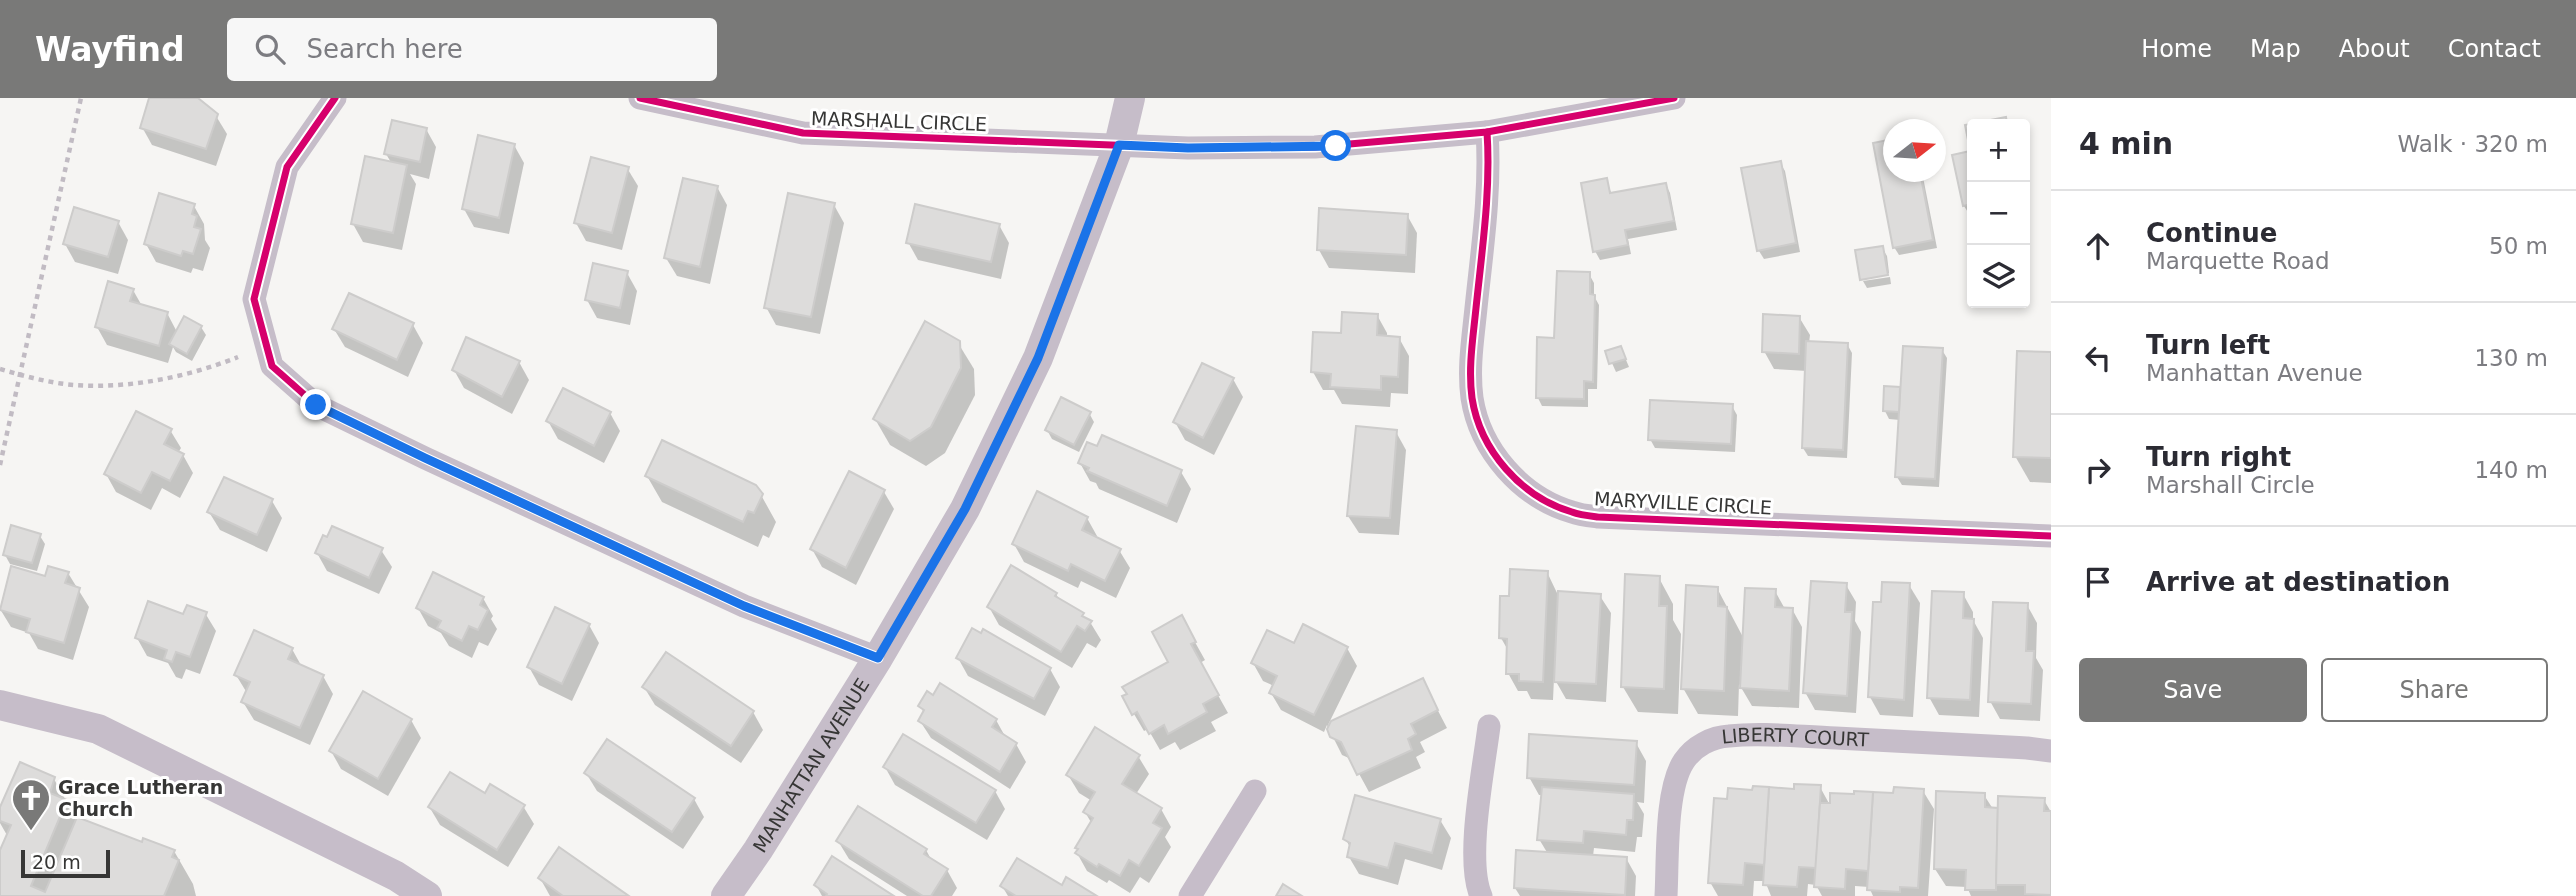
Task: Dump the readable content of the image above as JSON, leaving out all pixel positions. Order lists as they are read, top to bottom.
{
  "streets": {
    "street": [
      "MARSHALL CIRCLE",
      "MARYVILLE CIRCLE",
      "LIBERTY COURT",
      "MANHATTAN AVENUE"
    ]
  },
  "crossings": [
    ["MARSHALL CIRCLE", "MARYVILLE CIRCLE"],
    ["MARSHALL CIRCLE", "MANHATTAN AVENUE"]
  ],
  "places": {
    "church": ["Grace Lutheran Church"]
  },
  "scale_bar": "20 m",
  "north": "right",
  "page": {
    "header": "Wayfind",
    "search": "Search here",
    "nav": [
      "Home",
      "Map",
      "About",
      "Contact"
    ],
    "heading": ["4 min", "Walk · 320 m"],
    "map_buttons": ["+", "−"],
    "list": [
      ["Continue", "Marquette Road", "50 m"],
      ["Turn left", "Manhattan Avenue", "130 m"],
      ["Turn right", "Marshall Circle", "140 m"],
      "Arrive at destination"
    ],
    "buttons": ["Save", "Share"],
    "scale": "20 m"
  }
}
